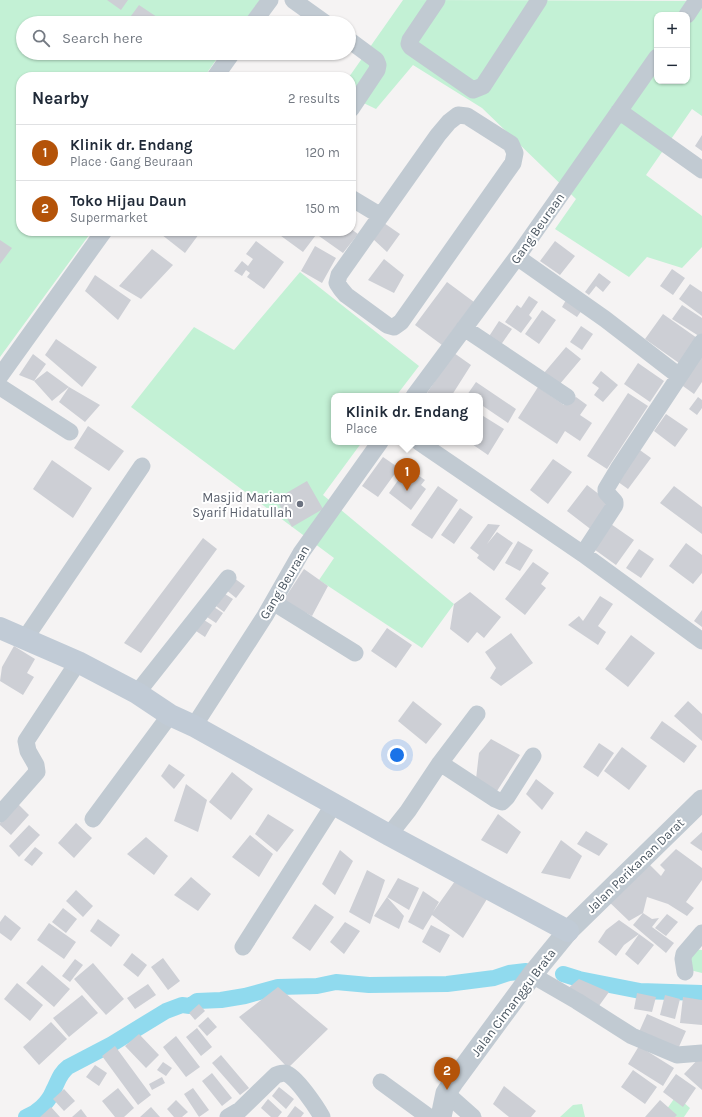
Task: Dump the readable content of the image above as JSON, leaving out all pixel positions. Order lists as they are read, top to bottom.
{
  "streets": {
    "street": ["Gang Beuraan", "Jalan Perikanan Darat", "Jalan Cimanggu Brata"]
  },
  "crossings": [
    ["Jalan Perikanan Darat", "Jalan Cimanggu Brata"]
  ],
  "places": ["Masjid Mariam Syarif Hidatullah"],
  "page": {
    "map_buttons": ["+", "−"],
    "search": "Search here",
    "heading": ["Nearby", "2 results"],
    "list": [
      {
        "mark": "1",
        "name": "Klinik dr. Endang",
        "note": "Place · Gang Beuraan",
        "value": "120 m"
      },
      {
        "mark": "2",
        "name": "Toko Hijau Daun",
        "note": "Supermarket",
        "value": "150 m"
      }
    ],
    "popup": ["Klinik dr. Endang", "Place"],
    "pins": ["1", "2"]
  }
}
